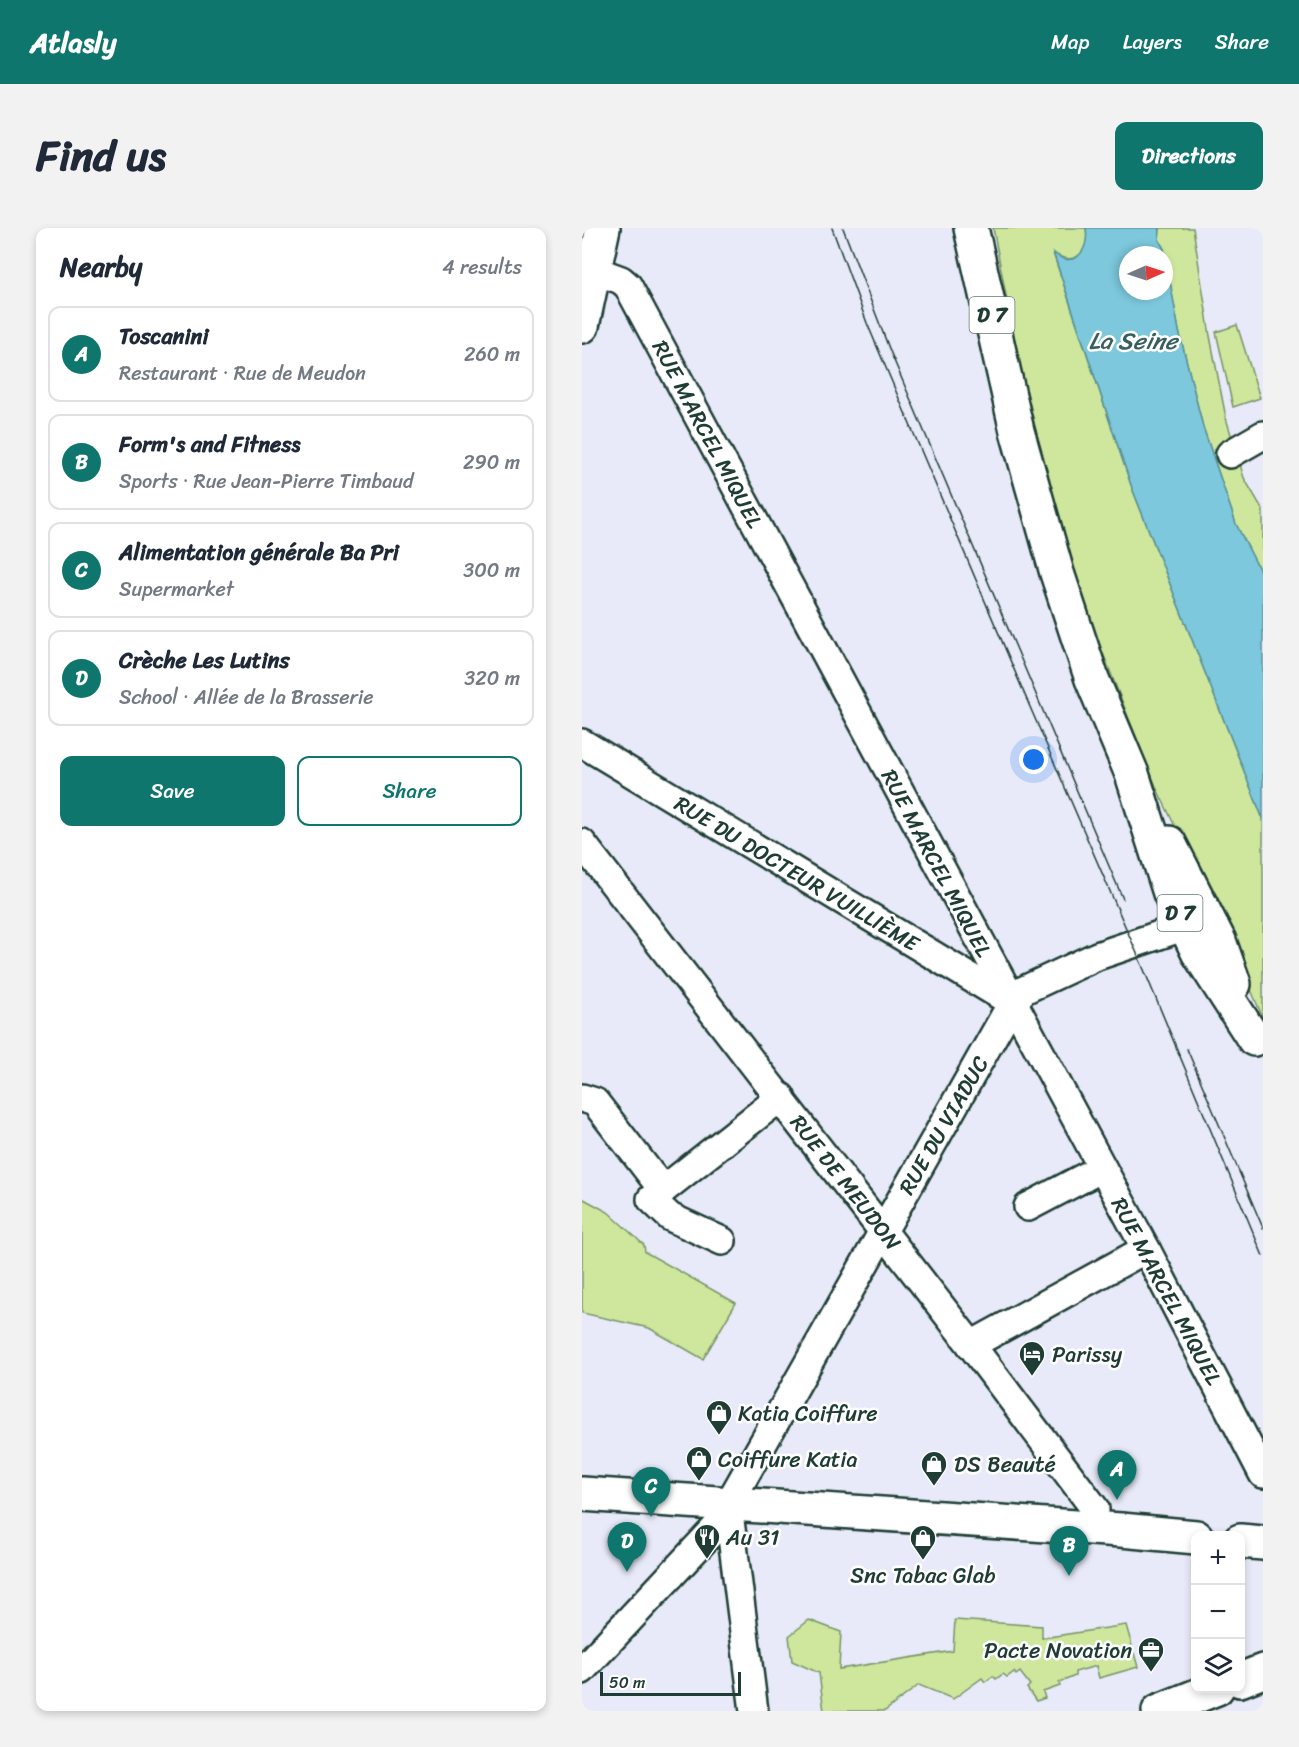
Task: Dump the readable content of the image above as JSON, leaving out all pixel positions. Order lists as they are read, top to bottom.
{
  "streets": {
    "main road": ["D 7"],
    "street": [
      "RUE MARCEL MIQUEL",
      "RUE DU DOCTEUR VUILLIÈME",
      "RUE DU VIADUC",
      "RUE DE MEUDON"
    ]
  },
  "crossings": [
    ["RUE MARCEL MIQUEL", "RUE DU DOCTEUR VUILLIÈME"],
    ["RUE MARCEL MIQUEL", "RUE DU VIADUC"],
    ["RUE DU DOCTEUR VUILLIÈME", "RUE DU VIADUC"],
    ["RUE DU VIADUC", "RUE DE MEUDON"]
  ],
  "water": ["La Seine"],
  "places": {
    "hotel": ["Parissy"],
    "shop": [
      "Katia Coiffure",
      "Coiffure Katia",
      "DS Beauté",
      "Snc Tabac Glab"
    ],
    "restaurant": ["Au 31"],
    "office": ["Pacte Novation"]
  },
  "scale_bar": "50 m",
  "north": "right",
  "page": {
    "header": "Atlasly",
    "nav": ["Map", "Layers", "Share"],
    "title": "Find us",
    "buttons": [
      "Directions",
      ["Save", "Share"]
    ],
    "heading": ["Nearby", "4 results"],
    "list": [
      {
        "mark": "A",
        "name": "Toscanini",
        "note": "Restaurant · Rue de Meudon",
        "value": "260 m"
      },
      {
        "mark": "B",
        "name": "Form's and Fitness",
        "note": "Sports · Rue Jean-Pierre Timbaud",
        "value": "290 m"
      },
      {
        "mark": "C",
        "name": "Alimentation générale Ba Pri",
        "note": "Supermarket",
        "value": "300 m"
      },
      {
        "mark": "D",
        "name": "Crèche Les Lutins",
        "note": "School · Allée de la Brasserie",
        "value": "320 m"
      }
    ],
    "pins": [
      "A",
      "C",
      "D",
      "B"
    ],
    "map_buttons": ["+", "−"],
    "scale": "50 m"
  }
}
